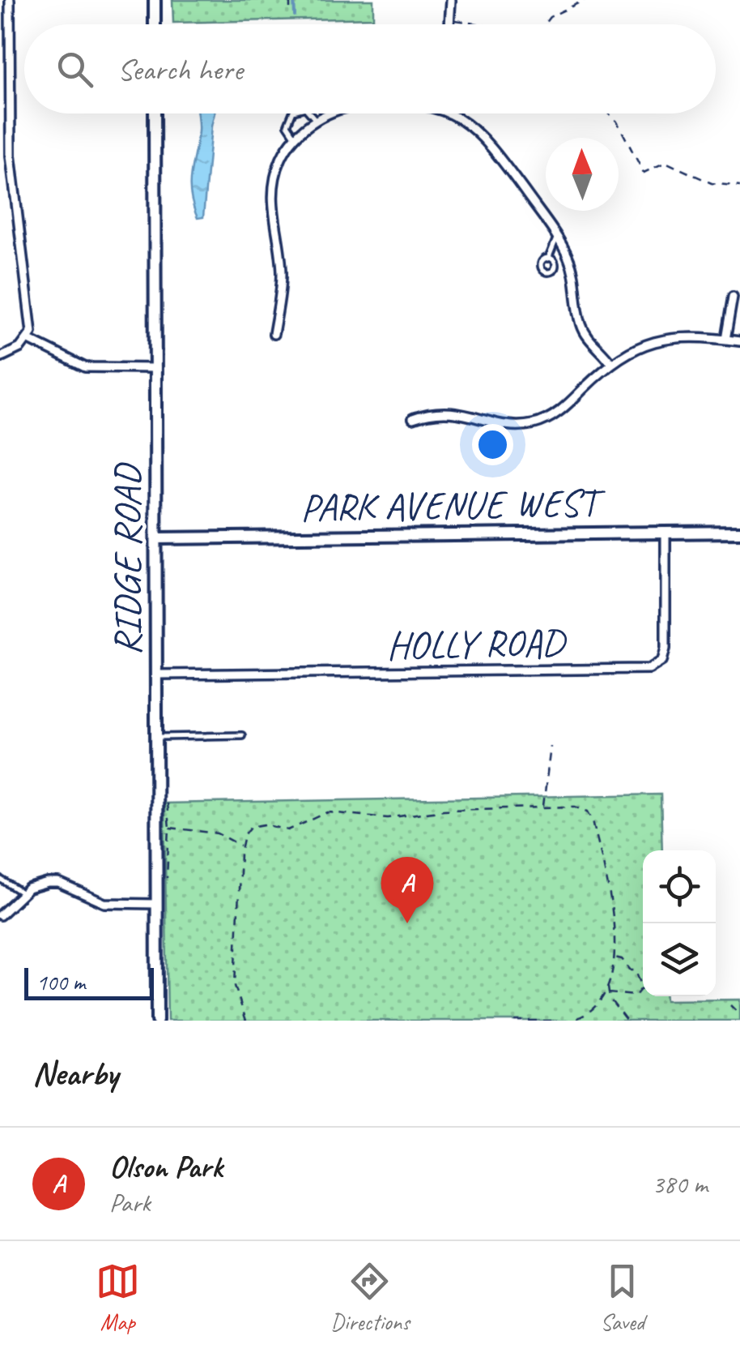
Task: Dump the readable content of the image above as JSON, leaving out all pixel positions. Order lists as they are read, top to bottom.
{
  "streets": {
    "street": ["PARK AVENUE WEST", "RIDGE ROAD", "HOLLY ROAD"]
  },
  "crossings": [
    ["PARK AVENUE WEST", "RIDGE ROAD"],
    ["PARK AVENUE WEST", "HOLLY ROAD"],
    ["RIDGE ROAD", "HOLLY ROAD"]
  ],
  "scale_bar": "100 m",
  "north": "top",
  "page": {
    "search": "Search here",
    "pins": "A",
    "scale": "100 m",
    "heading": "Nearby",
    "list": [
      {
        "mark": "A",
        "name": "Olson Park",
        "note": "Park",
        "value": "380 m"
      }
    ],
    "nav": ["Map", "Directions", "Saved"]
  }
}
